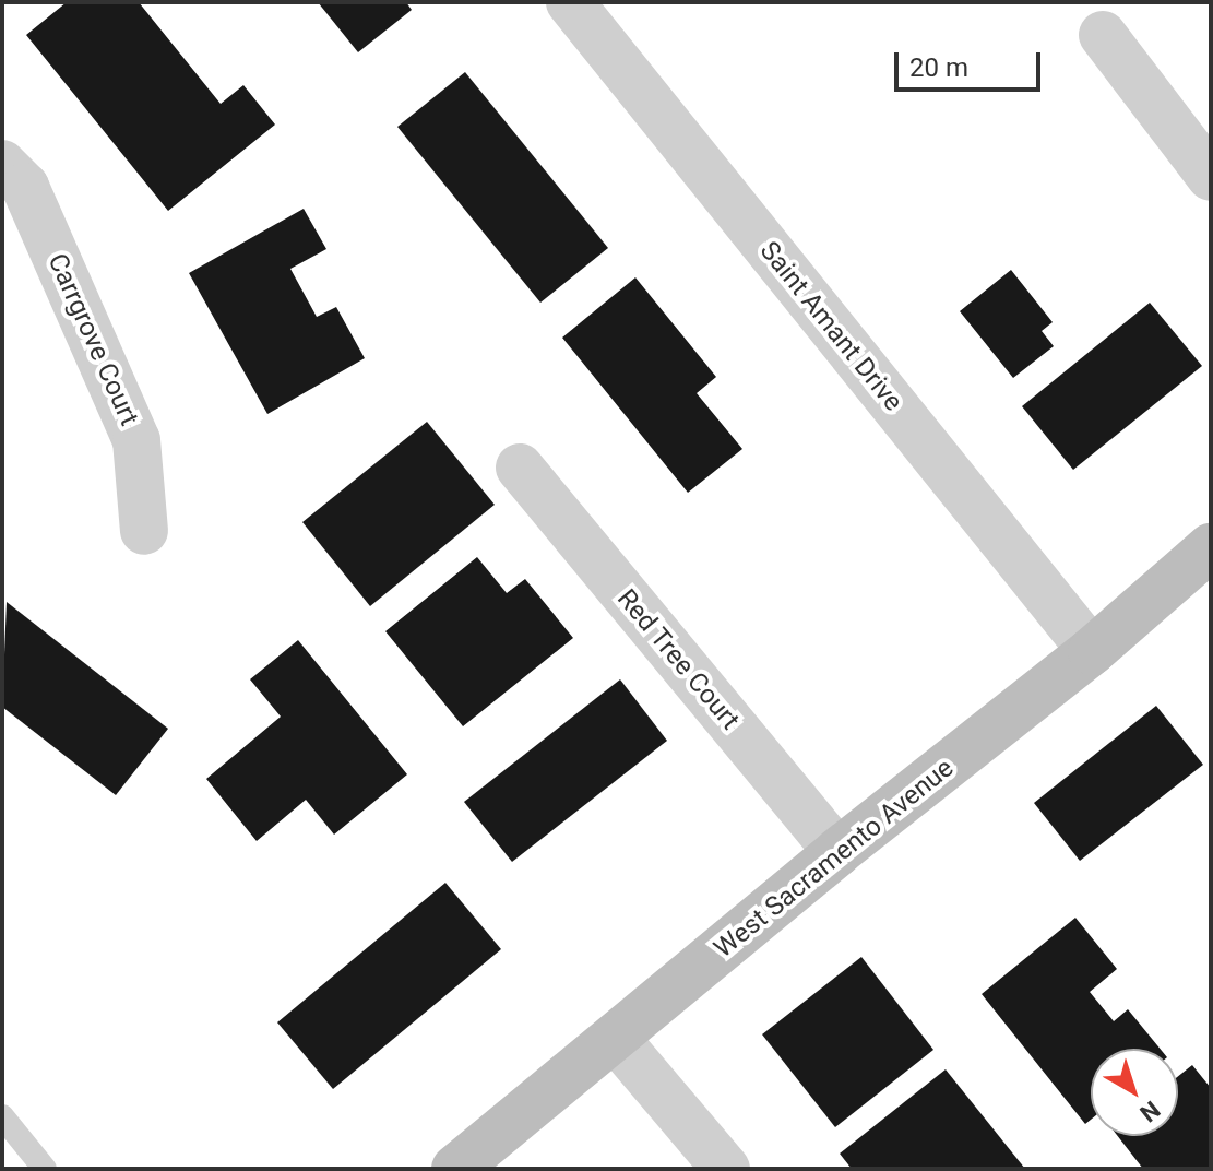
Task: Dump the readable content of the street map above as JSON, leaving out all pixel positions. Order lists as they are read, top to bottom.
{
  "streets": {
    "street": [
      "Saint Amant Drive",
      "Carrgrove Court",
      "Red Tree Court",
      "West Sacramento Avenue"
    ]
  },
  "crossings": [
    ["Saint Amant Drive", "West Sacramento Avenue"],
    ["Red Tree Court", "West Sacramento Avenue"]
  ],
  "scale_bar": "20 m",
  "north": "bottom right"
}
